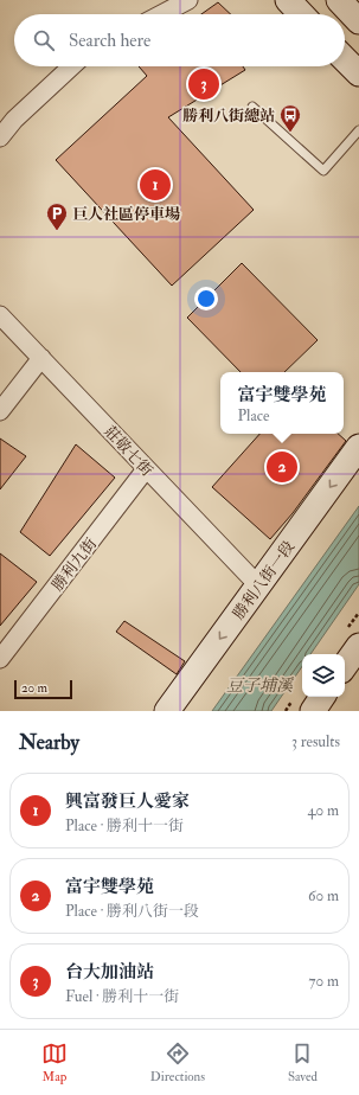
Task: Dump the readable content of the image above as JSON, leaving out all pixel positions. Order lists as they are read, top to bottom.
{
  "streets": {
    "street": ["莊敬七街", "勝利九街", "勝利八街一段"]
  },
  "crossings": [
    ["莊敬七街", "勝利九街"],
    ["莊敬七街", "勝利八街一段"]
  ],
  "one_way": ["勝利八街一段"],
  "water": ["豆子埔溪"],
  "places": {
    "bus stop": ["勝利八街總站"],
    "parking": ["巨人社區停車場"]
  },
  "scale_bar": "20 m",
  "page": {
    "search": "Search here",
    "pins": ["3", "1", "2"],
    "popup": ["富宇雙學苑", "Place"],
    "scale": "20 m",
    "heading": ["Nearby", "3 results"],
    "list": [
      {
        "mark": "1",
        "name": "興富發巨人愛家",
        "note": "Place · 勝利十一街",
        "value": "40 m"
      },
      {
        "mark": "2",
        "name": "富宇雙學苑",
        "note": "Place · 勝利八街一段",
        "value": "60 m"
      },
      {
        "mark": "3",
        "name": "台大加油站",
        "note": "Fuel · 勝利十一街",
        "value": "70 m"
      }
    ],
    "nav": ["Map", "Directions", "Saved"]
  }
}
